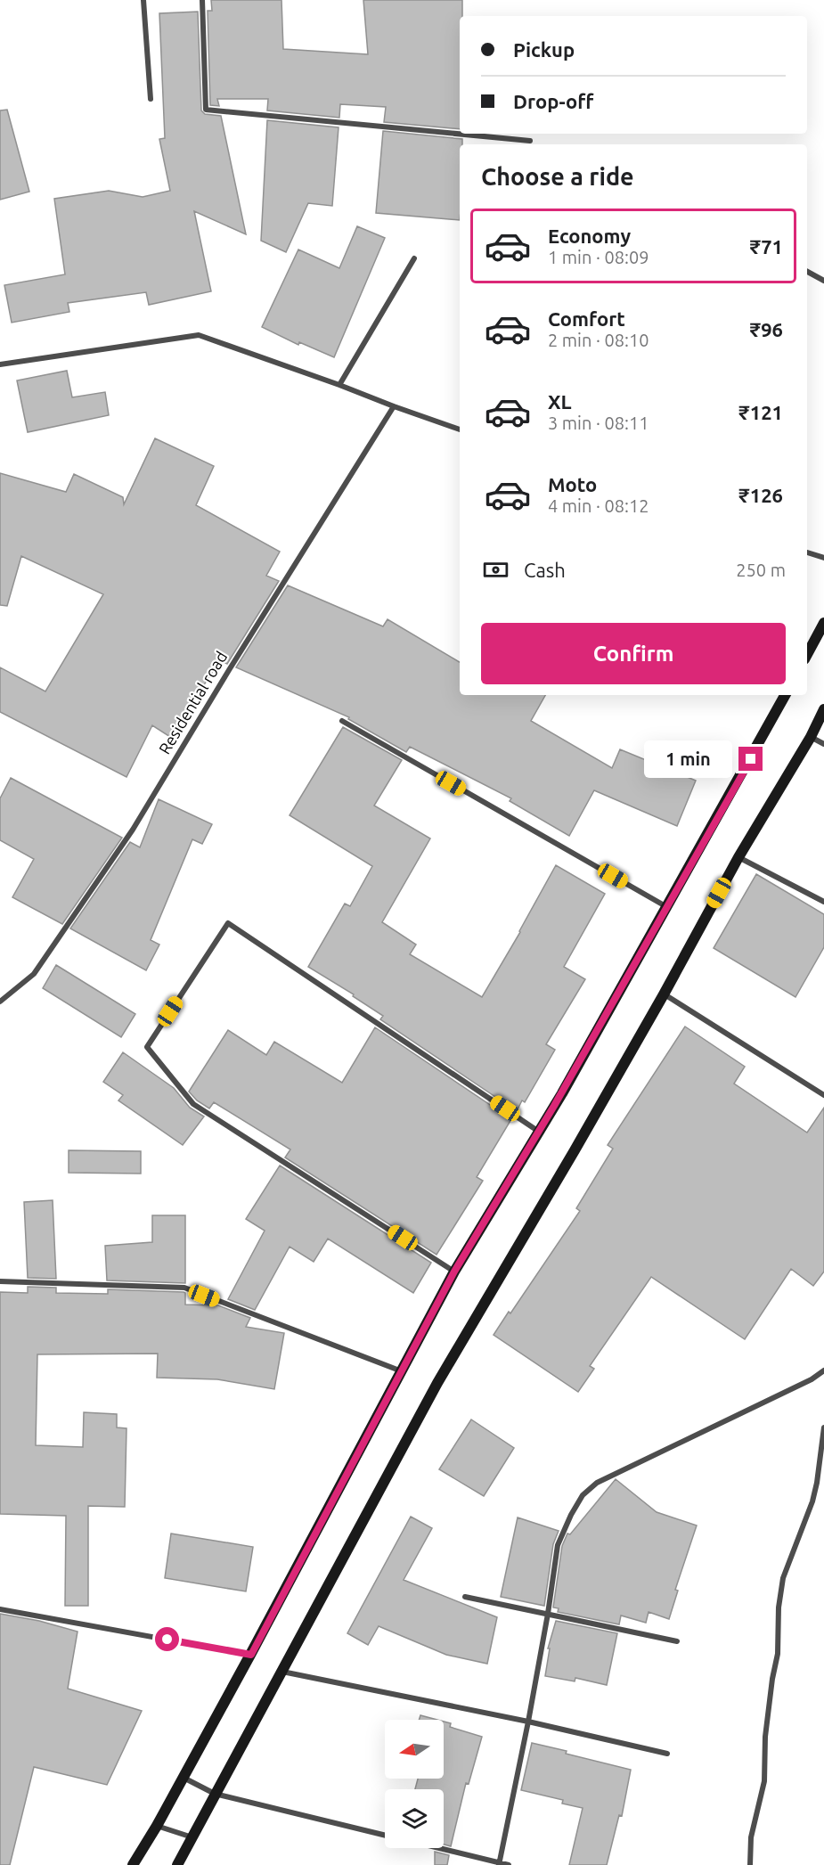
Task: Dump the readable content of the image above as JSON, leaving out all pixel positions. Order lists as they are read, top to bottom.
{
  "streets": {
    "street": ["Residential road"]
  },
  "north": "left",
  "page": {
    "banner": ["Pickup", "Drop-off"],
    "heading": "Choose a ride",
    "list": [
      {
        "name": "Economy",
        "note": "1 min · 08:09",
        "value": "₹71"
      },
      {
        "name": "Comfort",
        "note": "2 min · 08:10",
        "value": "₹96"
      },
      {
        "name": "XL",
        "note": "3 min · 08:11",
        "value": "₹121"
      },
      {
        "name": "Moto",
        "note": "4 min · 08:12",
        "value": "₹126"
      }
    ],
    "pay": ["Cash", "250 m"],
    "buttons": "Confirm",
    "bubble": "1 min"
  }
}
